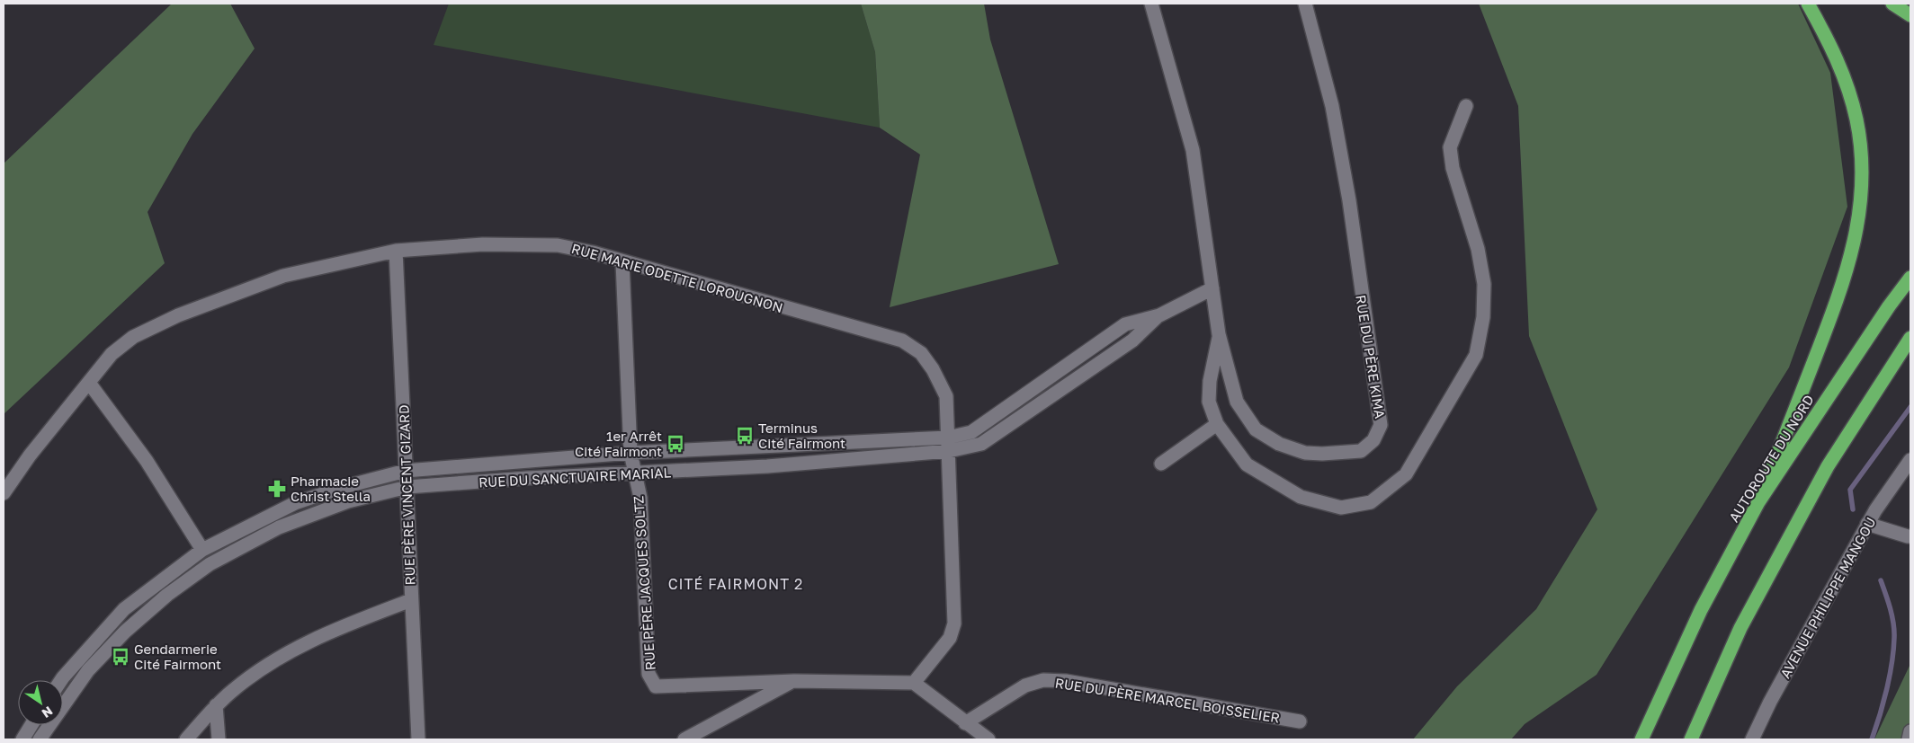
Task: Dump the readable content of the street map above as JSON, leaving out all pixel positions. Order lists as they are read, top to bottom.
{
  "streets": {
    "highway": ["AUTOROUTE DU NORD"],
    "street": [
      "RUE MARIE ODETTE LOROUGNON",
      "RUE DU PÈRE KIMA",
      "RUE DU SANCTUAIRE MARIAL",
      "RUE PÈRE VINCENT GIZARD",
      "RUE PÈRE JACQUES SOLTZ",
      "AVENUE PHILIPPE MANGOU",
      "RUE DU PÈRE MARCEL BOISSELIER"
    ]
  },
  "crossings": [
    ["RUE MARIE ODETTE LOROUGNON", "RUE DU SANCTUAIRE MARIAL"],
    ["RUE MARIE ODETTE LOROUGNON", "RUE PÈRE VINCENT GIZARD"],
    ["RUE MARIE ODETTE LOROUGNON", "RUE PÈRE JACQUES SOLTZ"],
    ["RUE DU PÈRE KIMA", "RUE DU SANCTUAIRE MARIAL"],
    ["RUE DU SANCTUAIRE MARIAL", "RUE PÈRE VINCENT GIZARD"],
    ["RUE DU SANCTUAIRE MARIAL", "RUE PÈRE JACQUES SOLTZ"]
  ],
  "districts": ["CITÉ FAIRMONT 2"],
  "places": {
    "bus stop": ["Terminus Cité Fairmont", "1er Arrêt Cité Fairmont", "Gendarmerie Cité Fairmont"],
    "pharmacy": ["Pharmacie Christ Stella"]
  },
  "north": "bottom right"
}
